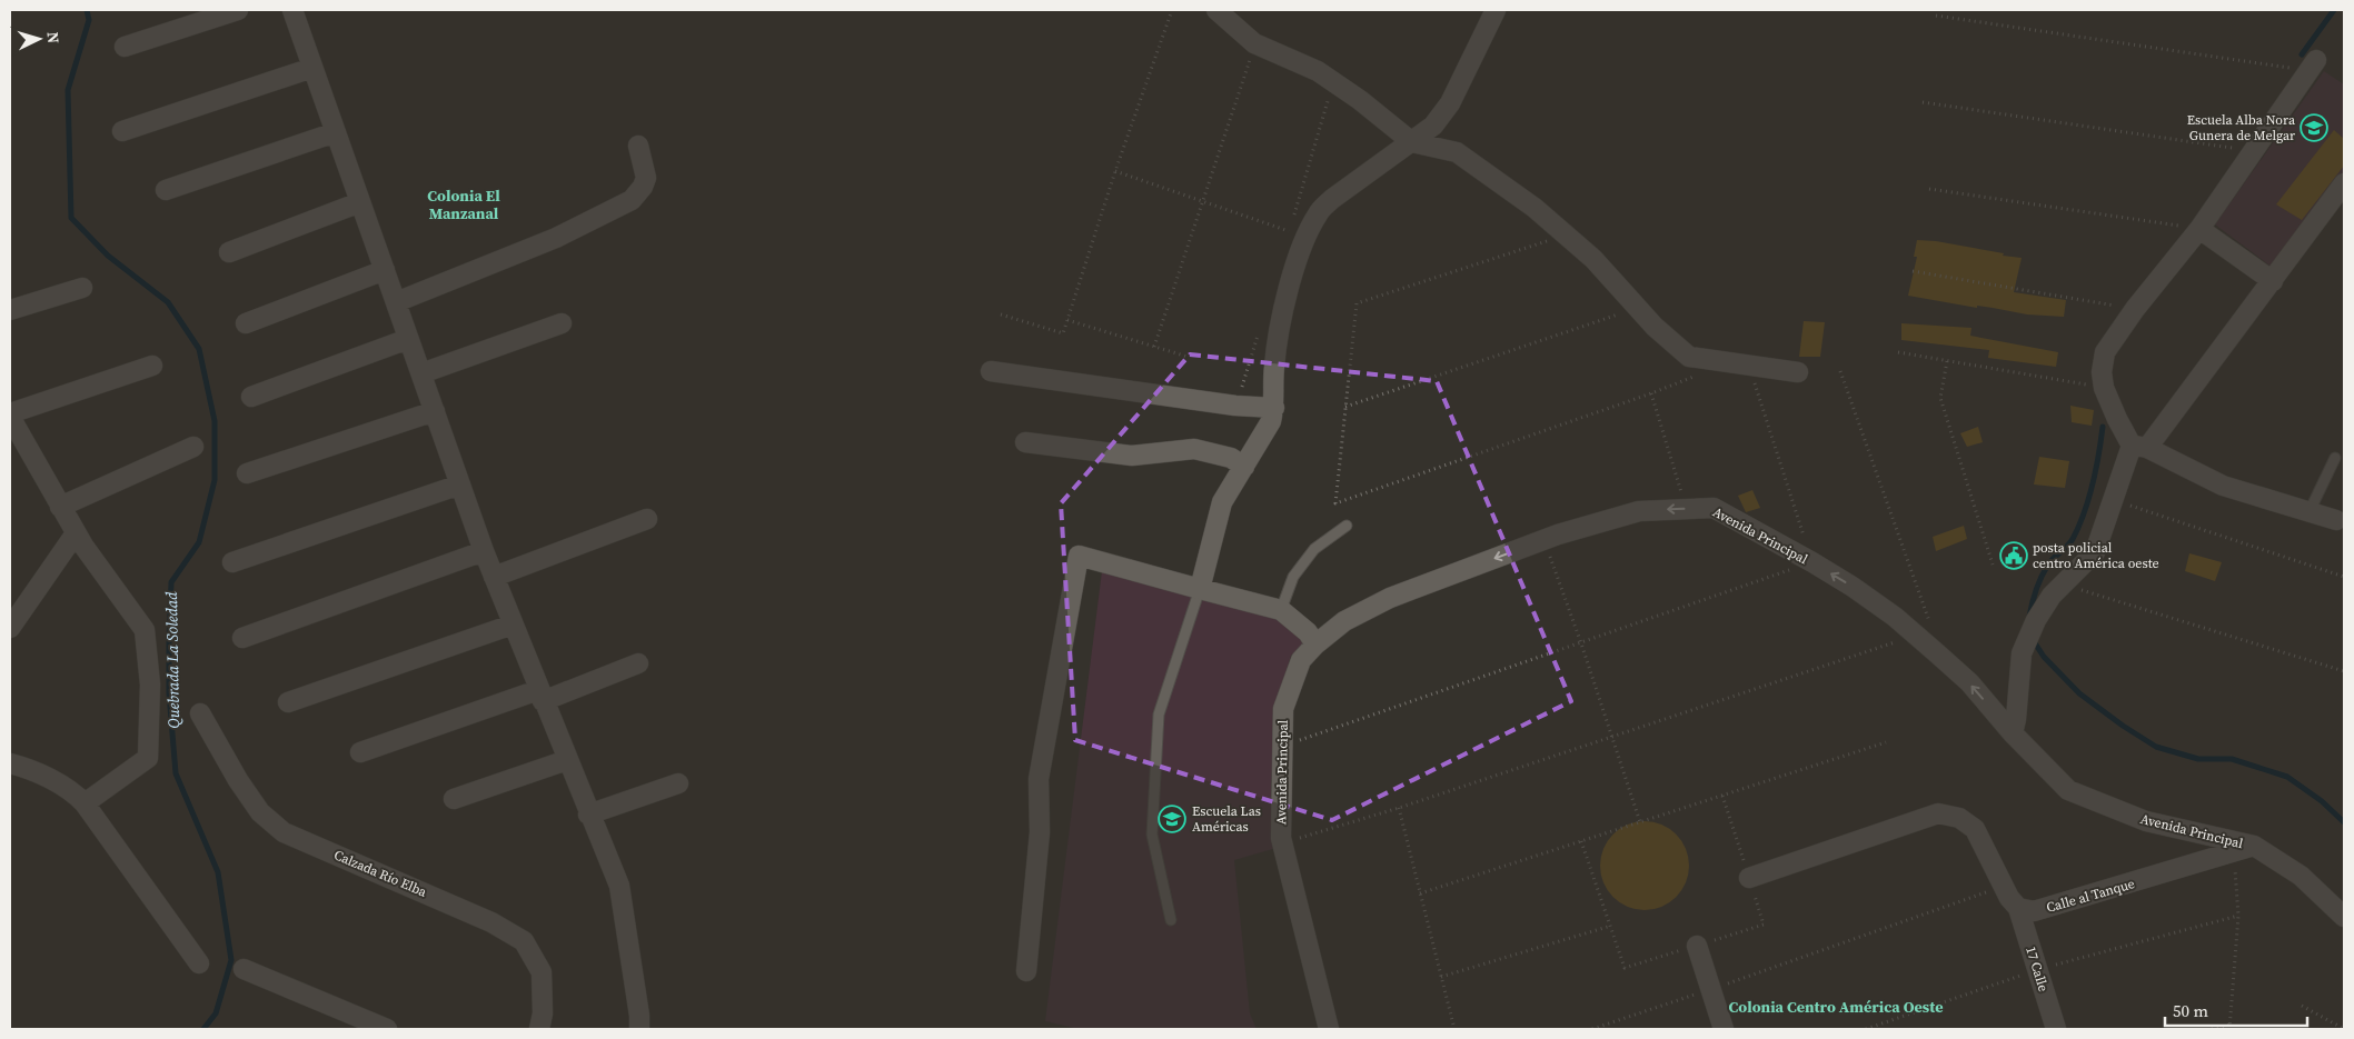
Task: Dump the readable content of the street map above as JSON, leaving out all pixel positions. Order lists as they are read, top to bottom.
{
  "streets": {
    "street": [
      "Avenida Principal",
      "Calzada Río Elba",
      "Calle al Tanque",
      "17 Calle"
    ]
  },
  "crossings": [
    ["Avenida Principal", "Calle al Tanque"],
    ["Calle al Tanque", "17 Calle"]
  ],
  "one_way": ["Avenida Principal"],
  "districts": ["Colonia El Manzanal", "Colonia Centro América Oeste"],
  "water": ["Quebrada La Soledad"],
  "places": {
    "school or university": ["Escuela Alba Nora Gunera de Melgar", "Escuela Las Américas"],
    "public building": ["posta policial centro América oeste"]
  },
  "scale_bar": "50 m",
  "north": "right"
}
